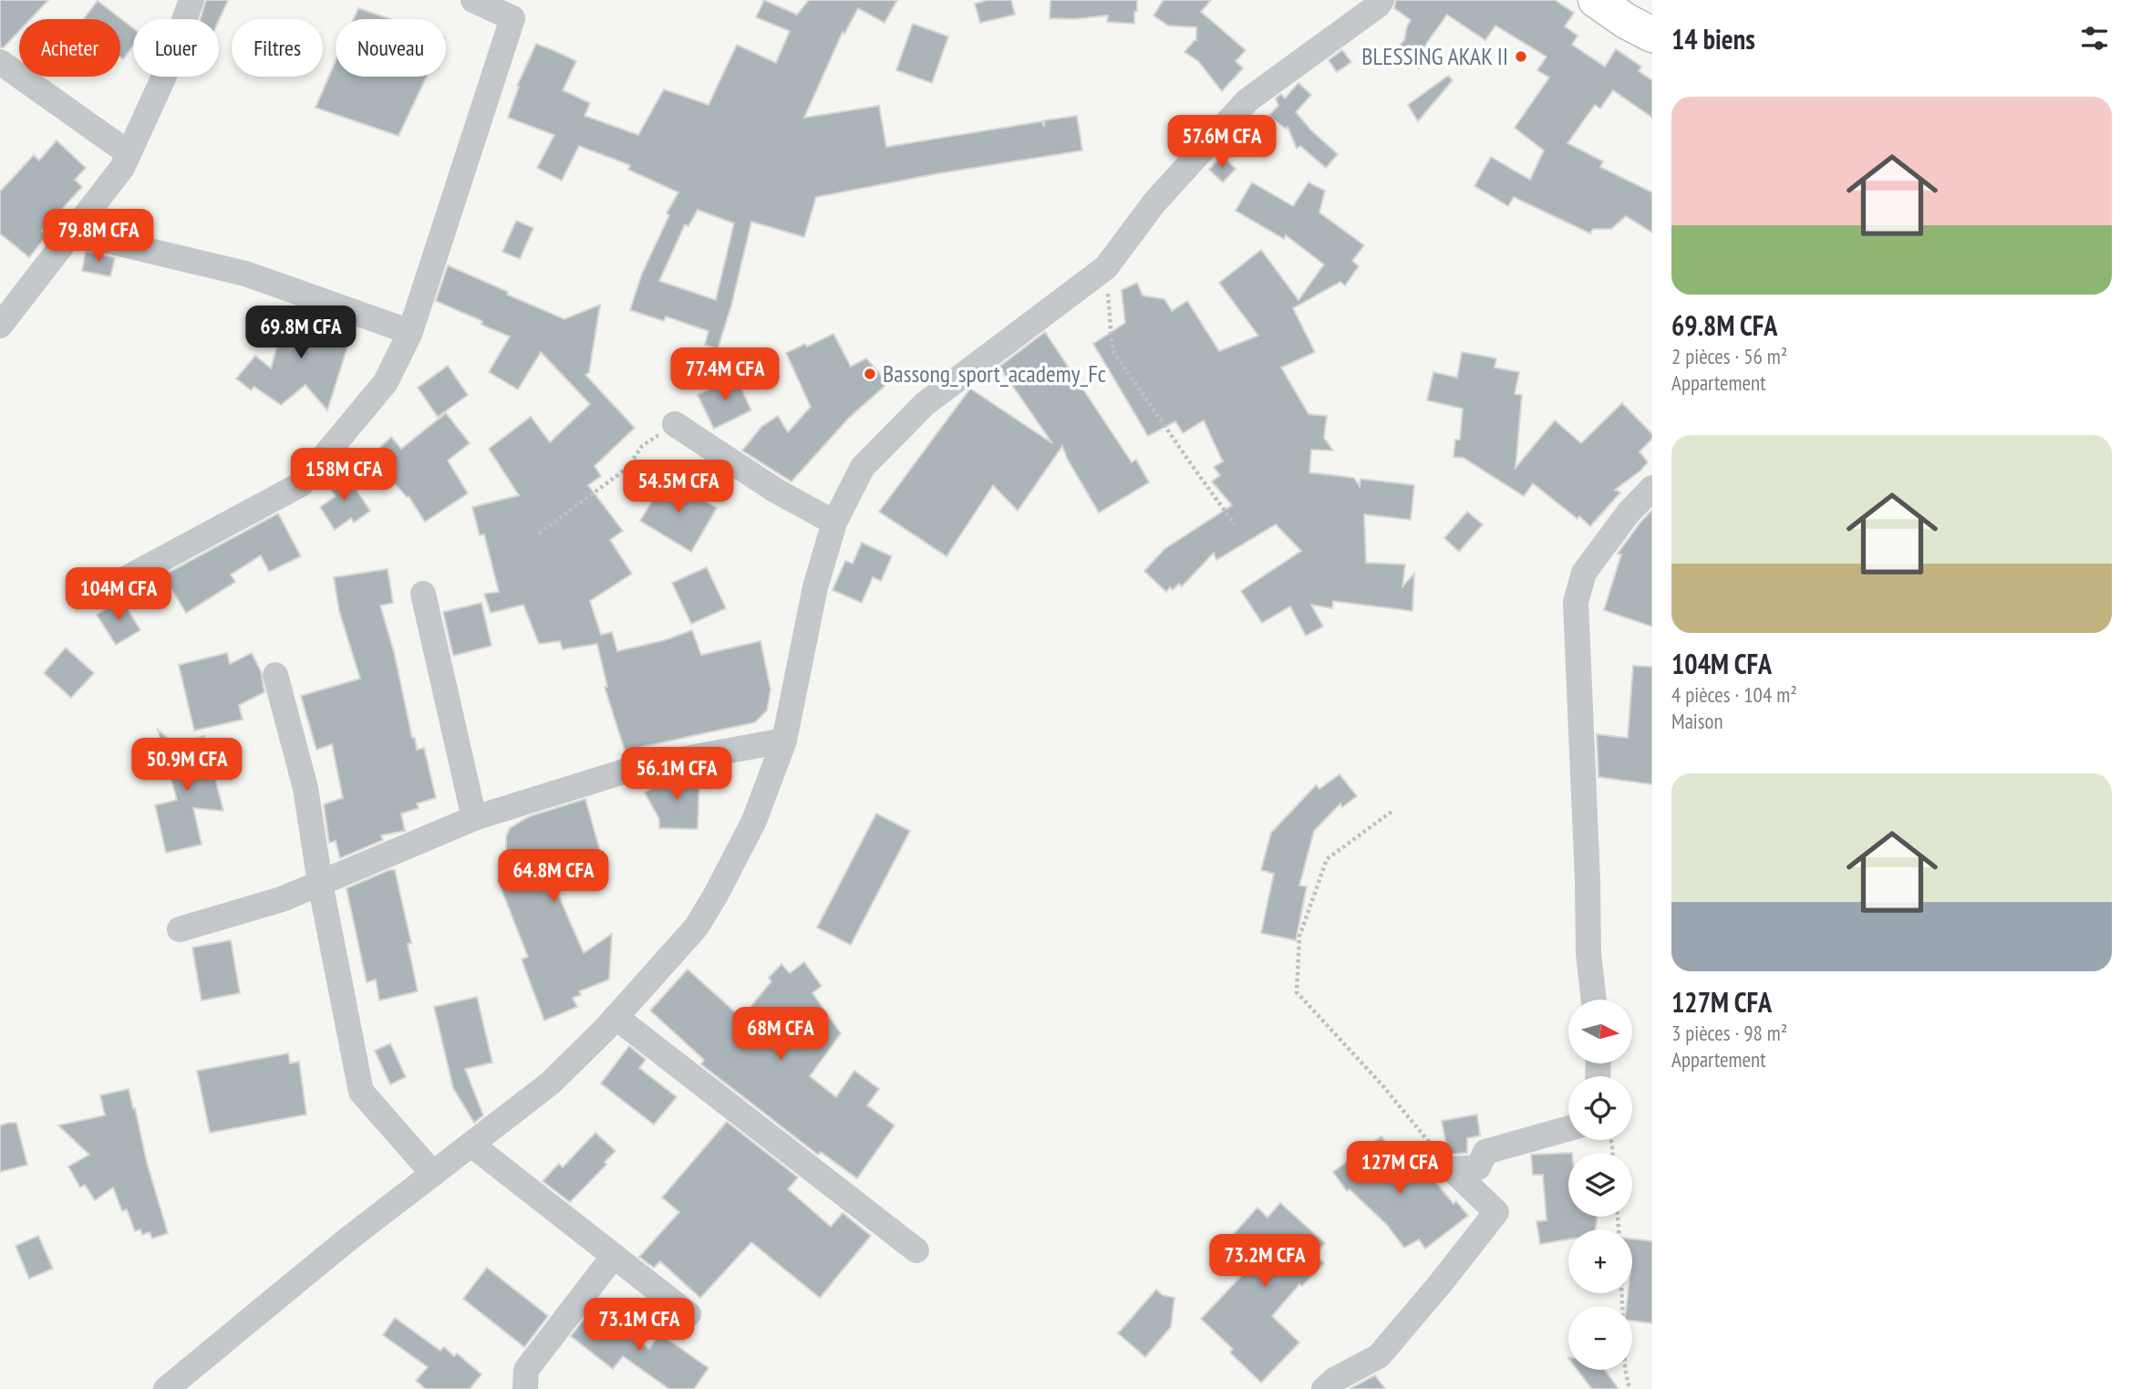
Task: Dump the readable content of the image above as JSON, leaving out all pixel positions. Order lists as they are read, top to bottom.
{
  "places": ["BLESSING AKAK II", "Bassong_sport_academy_Fc"],
  "north": "right",
  "page": {
    "heading": "14 biens",
    "chip": [
      "Acheter",
      "Louer",
      "Filtres",
      "Nouveau"
    ],
    "list": [
      {
        "name": "69.8M CFA",
        "note": "2 pièces · 56 m² · Appartement"
      },
      {
        "name": "104M CFA",
        "note": "4 pièces · 104 m² · Maison"
      },
      {
        "name": "127M CFA",
        "note": "3 pièces · 98 m² · Appartement"
      }
    ],
    "price": [
      "57.6M CFA",
      "79.8M CFA",
      "69.8M CFA",
      "77.4M CFA",
      "158M CFA",
      "54.5M CFA",
      "104M CFA",
      "50.9M CFA",
      "56.1M CFA",
      "64.8M CFA",
      "68M CFA",
      "127M CFA",
      "73.2M CFA",
      "73.1M CFA"
    ],
    "map_buttons": ["+", "−"]
  }
}
